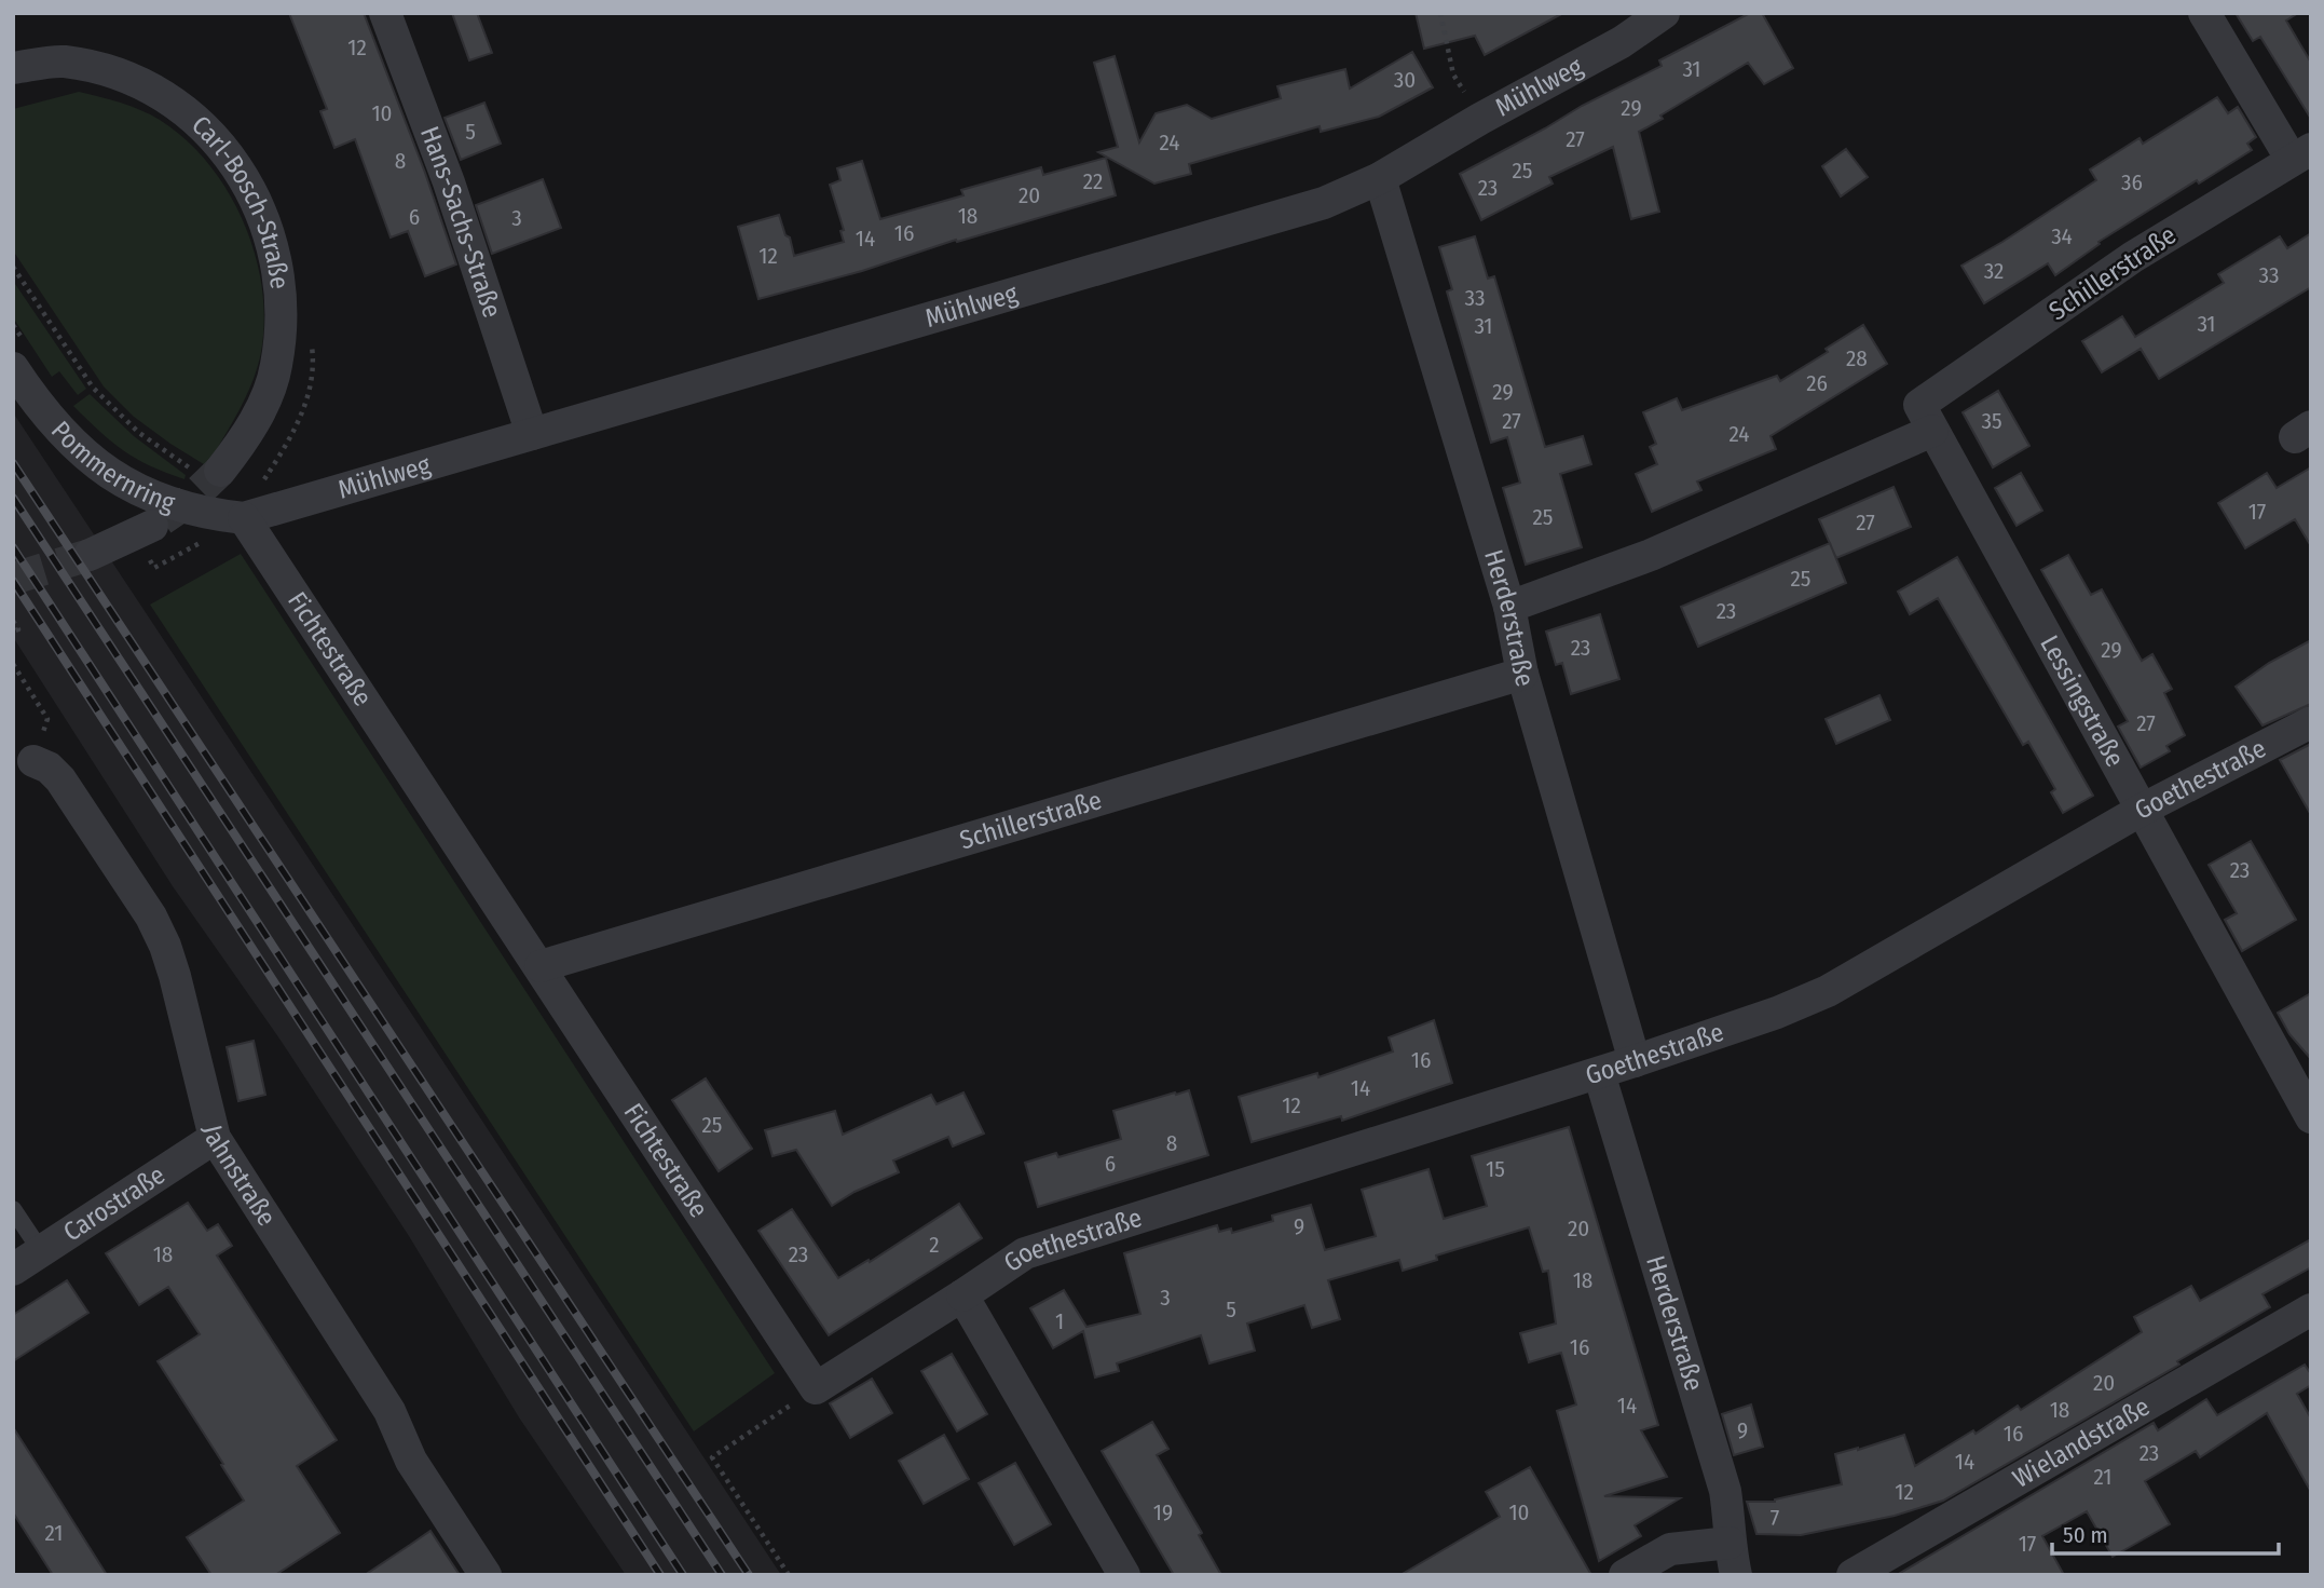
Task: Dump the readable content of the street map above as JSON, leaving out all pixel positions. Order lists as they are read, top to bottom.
{
  "streets": {
    "street": [
      "Mühlweg",
      "Carl-Bosch-Straße",
      "Hans-Sachs-Straße",
      "Schillerstraße",
      "Pommernring",
      "Herderstraße",
      "Fichtestraße",
      "Lessingstraße",
      "Goethestraße",
      "Jahnstraße",
      "Carostraße",
      "Wielandstraße"
    ]
  },
  "crossings": [
    ["Mühlweg", "Hans-Sachs-Straße"],
    ["Mühlweg", "Pommernring"],
    ["Mühlweg", "Herderstraße"],
    ["Mühlweg", "Fichtestraße"],
    ["Schillerstraße", "Herderstraße"],
    ["Schillerstraße", "Fichtestraße"],
    ["Schillerstraße", "Lessingstraße"],
    ["Pommernring", "Fichtestraße"],
    ["Herderstraße", "Goethestraße"],
    ["Lessingstraße", "Goethestraße"],
    ["Jahnstraße", "Carostraße"]
  ],
  "house_numbers": [
    "12",
    "31",
    "30",
    "29",
    "10",
    "5",
    "27",
    "24",
    "8",
    "25",
    "22",
    "36",
    "23",
    "20",
    "18",
    "6",
    "3",
    "16",
    "34",
    "14",
    "12",
    "32",
    "33",
    "33",
    "31",
    "31",
    "28",
    "26",
    "29",
    "27",
    "35",
    "24",
    "17",
    "25",
    "27",
    "25",
    "23",
    "23",
    "29",
    "27",
    "23",
    "16",
    "14",
    "12",
    "25",
    "8",
    "6",
    "15",
    "9",
    "20",
    "2",
    "18",
    "23",
    "18",
    "3",
    "5",
    "1",
    "16",
    "20",
    "14",
    "18",
    "9",
    "16",
    "23",
    "14",
    "21",
    "12",
    "19",
    "10",
    "7",
    "21",
    "17"
  ],
  "scale_bar": "50 m"
}
